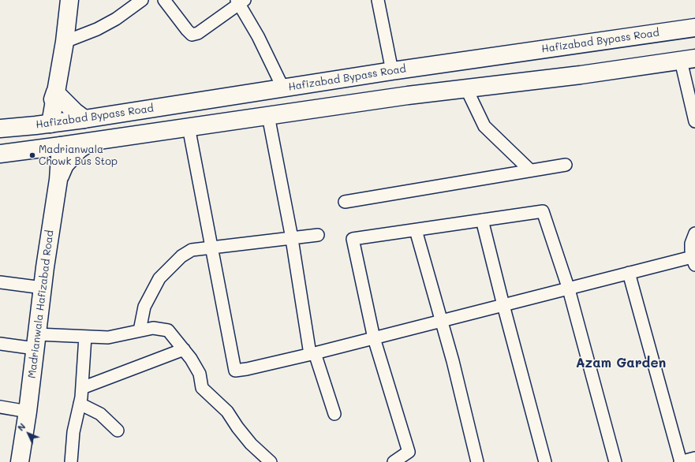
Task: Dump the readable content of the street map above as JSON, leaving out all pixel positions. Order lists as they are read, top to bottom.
{
  "streets": {
    "main road": ["Hafizabad Bypass Road", "Madrianwala Hafizabad Road"]
  },
  "districts": ["Azam Garden"],
  "places": ["Madrianwala Chowk Bus Stop"],
  "north": "top left"
}
